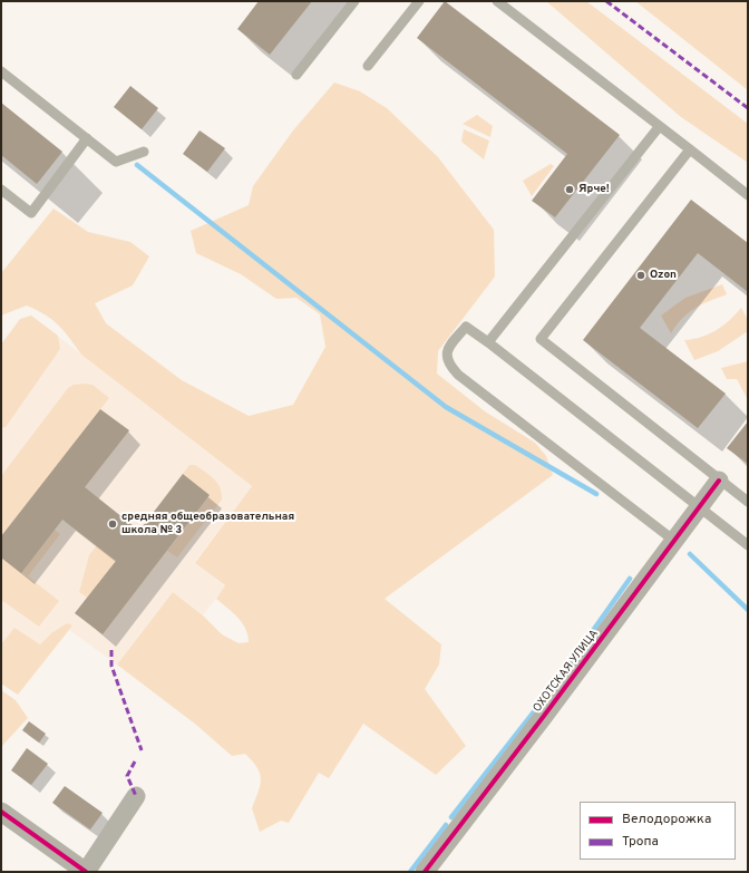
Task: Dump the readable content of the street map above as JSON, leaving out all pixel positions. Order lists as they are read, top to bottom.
{
  "streets": {
    "street": ["ОХОТСКАЯ УЛИЦА"]
  },
  "places": ["Ярче!", "Ozon", "средняя общеобразовательная школа № 3"],
  "legend": ["Велодорожка", "Тропа"]
}
